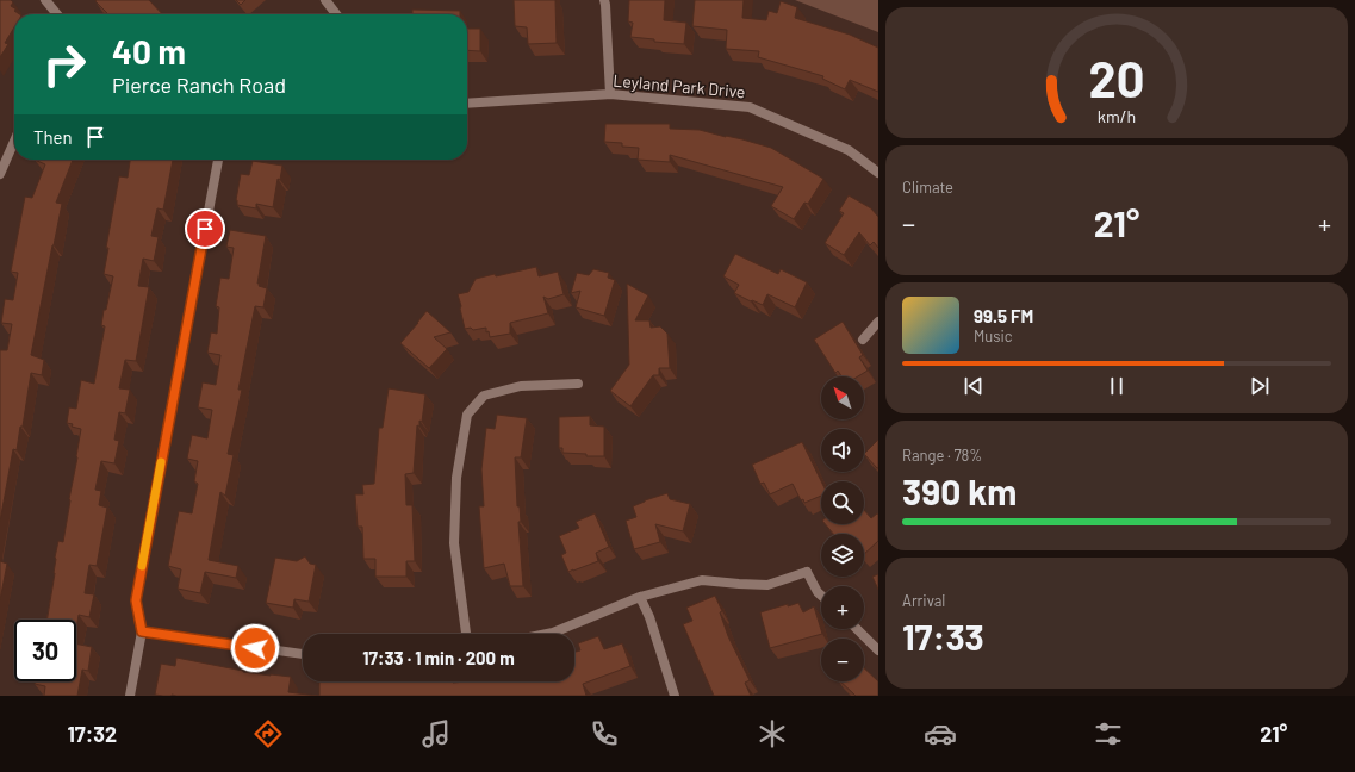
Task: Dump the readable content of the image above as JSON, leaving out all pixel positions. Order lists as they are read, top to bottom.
{
  "streets": {
    "street": ["Leyland Park Drive"]
  },
  "north": "top left",
  "page": {
    "turn": ["40 m", "Pierce Ranch Road"],
    "then": "Then",
    "tile": [
      "Climate",
      ["Range · 78%", "390 km"],
      ["Arrival", "17:33"]
    ],
    "heat": ["−", "21°", "+"],
    "song": ["99.5 FM", "Music"],
    "map_buttons": ["+", "−"],
    "limit": "30",
    "trip": "17:33 · 1 min · 200 m",
    "tabs": ["17:32", "21°"],
    "gauge": ["20", "km/h"]
  }
}
